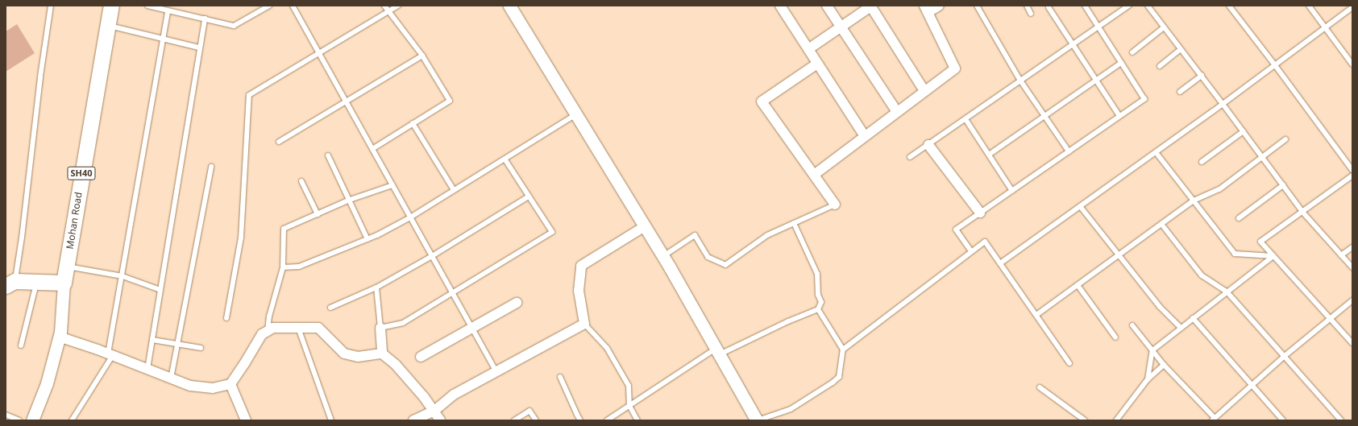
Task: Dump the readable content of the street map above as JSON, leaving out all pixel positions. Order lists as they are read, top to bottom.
{
  "streets": {
    "main road": ["SH40", "Mohan Road"]
  }
}
